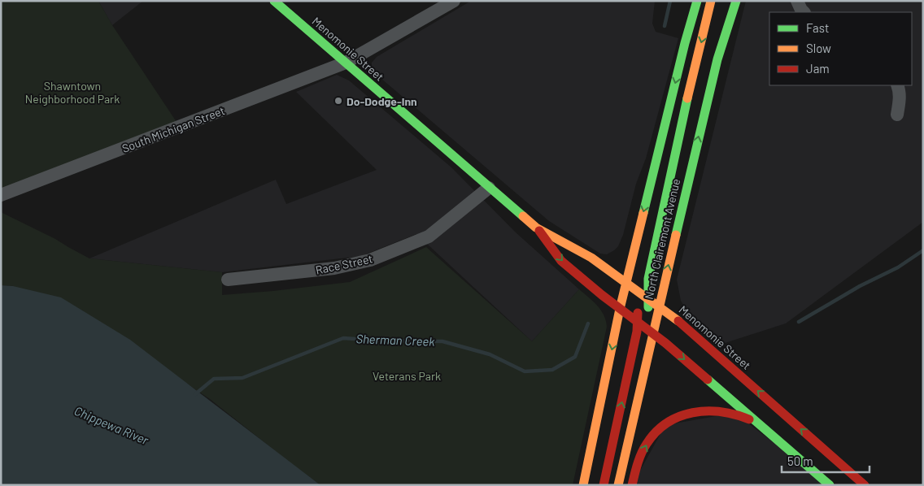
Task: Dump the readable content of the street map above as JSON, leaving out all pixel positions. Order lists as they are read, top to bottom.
{
  "streets": {
    "main road": ["Menomonie Street", "North Clairemont Avenue"],
    "street": ["South Michigan Street", "Race Street"]
  },
  "crossings": [
    ["Menomonie Street", "South Michigan Street"],
    ["Menomonie Street", "North Clairemont Avenue"],
    ["Menomonie Street", "Race Street"]
  ],
  "water": ["Sherman Creek", "Chippewa River"],
  "parks": ["Shawntown Neighborhood Park", "Veterans Park"],
  "places": ["Do-Dodge-Inn"],
  "legend": ["Fast", "Slow", "Jam"],
  "scale_bar": "50 m"
}
